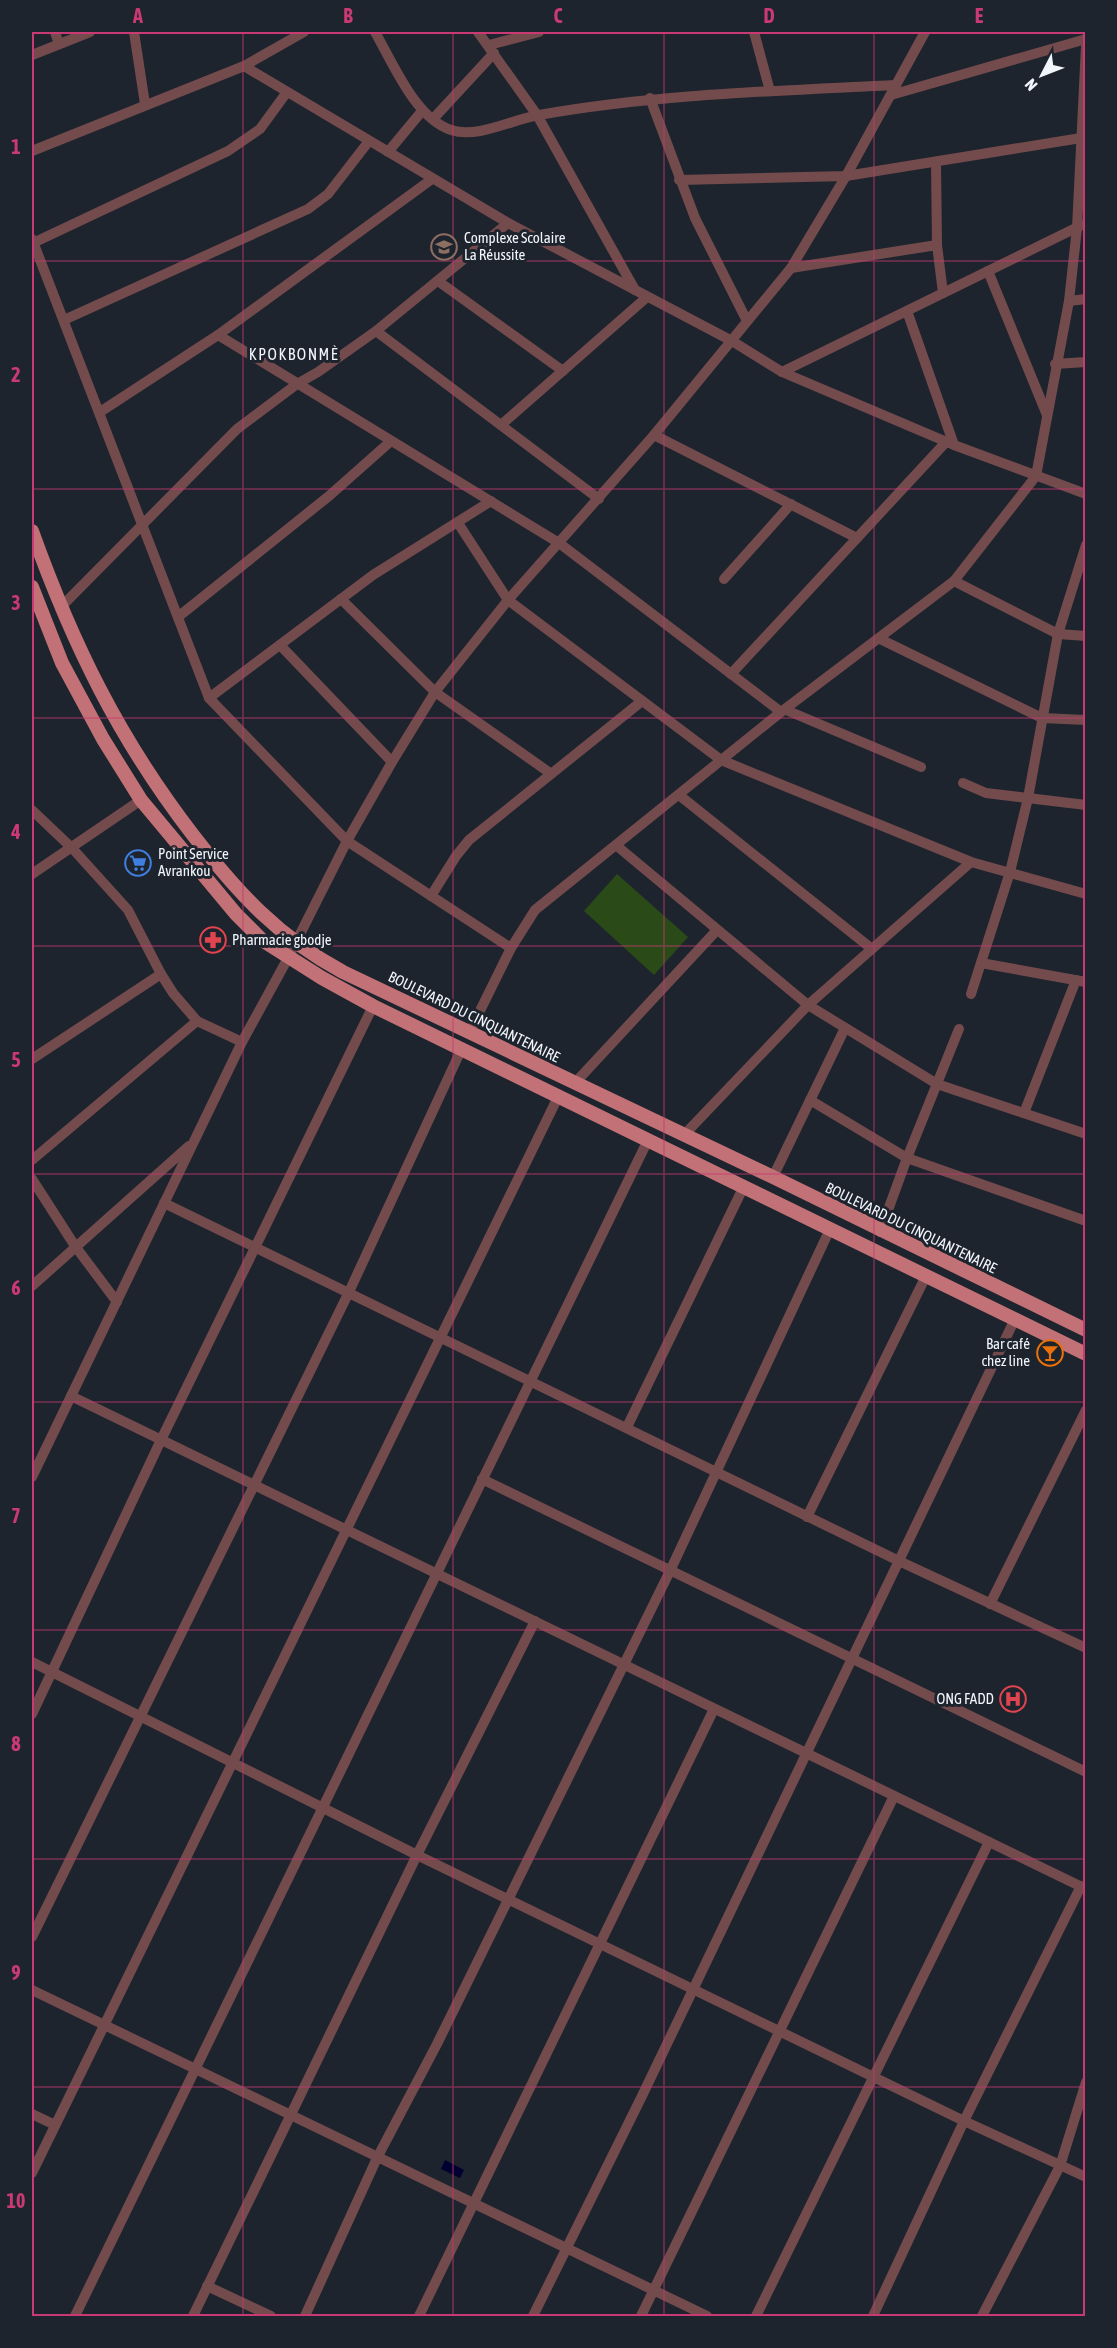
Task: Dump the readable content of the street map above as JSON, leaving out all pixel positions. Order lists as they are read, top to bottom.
{
  "streets": {
    "main road": ["BOULEVARD DU CINQUANTENAIRE"]
  },
  "districts": ["KPOKBONMÈ"],
  "places": {
    "school or university": ["Complexe Scolaire La Réussite"],
    "supermarket": ["Point Service Avrankou"],
    "pharmacy": ["Pharmacie gbodje"],
    "bar": ["Bar café chez line"],
    "hospital": ["ONG FADD"]
  },
  "north": "bottom left",
  "grid": {
    "columns": [
      "A",
      "B",
      "C",
      "D",
      "E"
    ],
    "rows": [
      "1",
      "2",
      "3",
      "4",
      "5",
      "6",
      "7",
      "8",
      "9",
      "10"
    ]
  }
}
